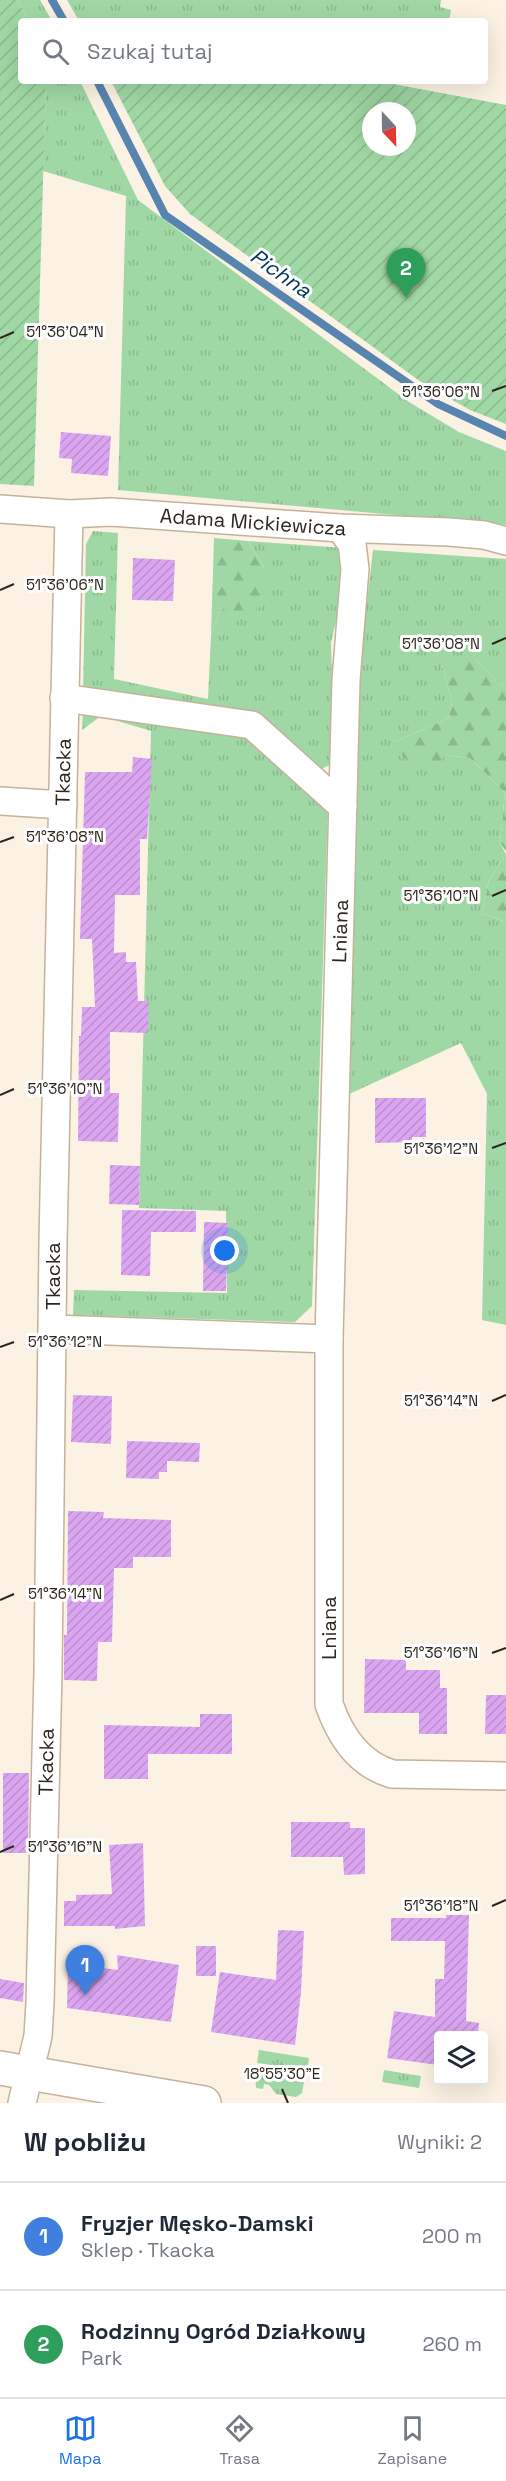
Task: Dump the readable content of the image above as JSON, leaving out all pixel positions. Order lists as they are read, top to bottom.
{
  "streets": {
    "street": ["Adama Mickiewicza", "Tkacka", "Lniana"]
  },
  "crossings": [
    ["Adama Mickiewicza", "Tkacka"],
    ["Adama Mickiewicza", "Lniana"]
  ],
  "water": ["Pichna"],
  "north": "bottom",
  "page": {
    "search": "Szukaj tutaj",
    "pins": ["2", "1"],
    "heading": ["W pobliżu", "Wyniki: 2"],
    "list": [
      {
        "mark": "1",
        "name": "Fryzjer Męsko-Damski",
        "note": "Sklep · Tkacka",
        "value": "200 m"
      },
      {
        "mark": "2",
        "name": "Rodzinny Ogród Działkowy",
        "note": "Park",
        "value": "260 m"
      }
    ],
    "nav": ["Mapa", "Trasa", "Zapisane"]
  },
  "coordinates": [
    "51°36'04\"N",
    "51°36'06\"N",
    "51°36'08\"N",
    "51°36'10\"N",
    "51°36'12\"N",
    "51°36'14\"N",
    "51°36'16\"N",
    "51°36'18\"N",
    "18°55'30\"E"
  ]
}
